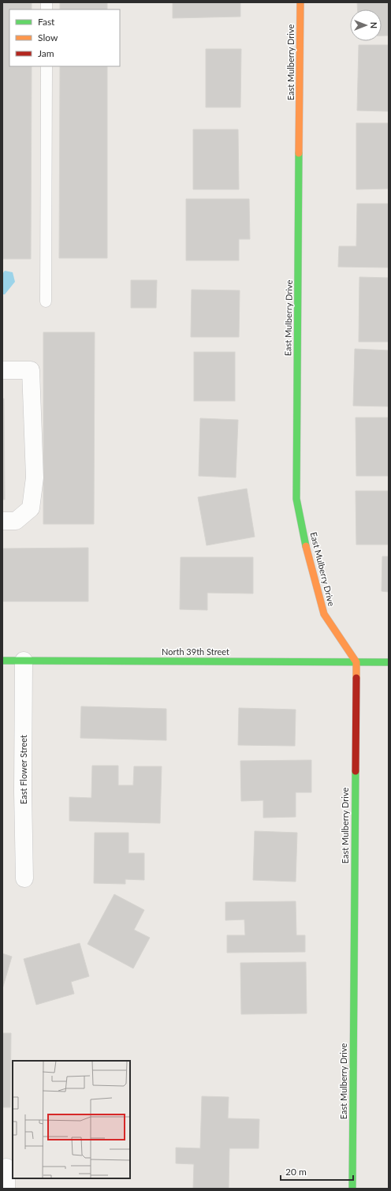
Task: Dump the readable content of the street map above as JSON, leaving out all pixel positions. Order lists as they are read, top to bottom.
{
  "streets": {
    "street": ["East Mulberry Drive", "North 39th Street", "East Flower Street"]
  },
  "crossings": [
    ["East Mulberry Drive", "North 39th Street"],
    ["North 39th Street", "East Flower Street"]
  ],
  "legend": ["Fast", "Slow", "Jam"],
  "scale_bar": "20 m",
  "north": "right"
}
